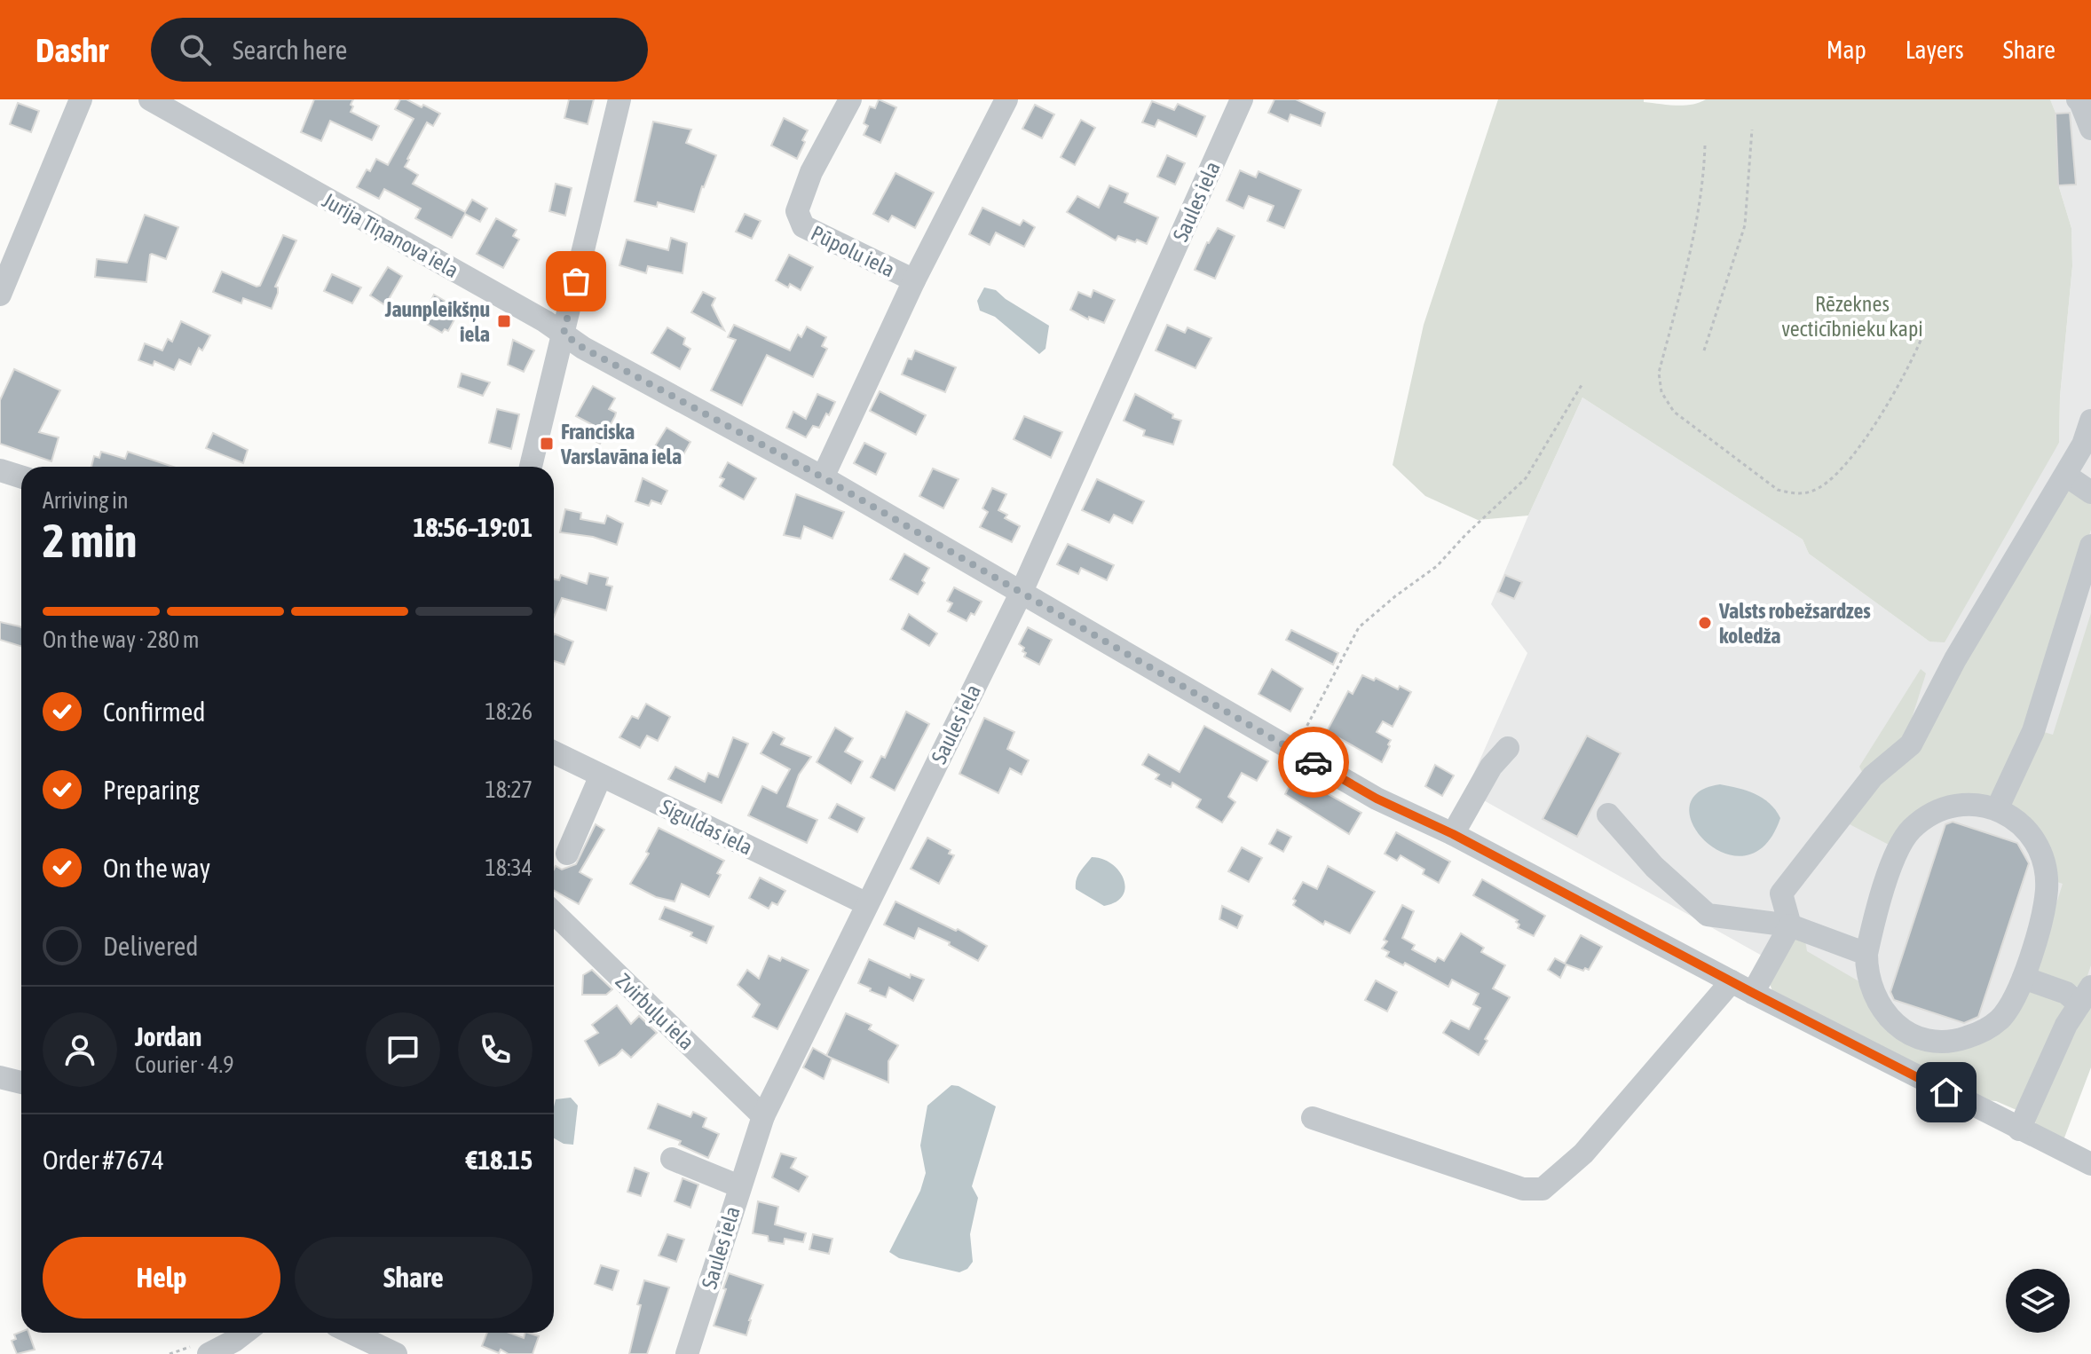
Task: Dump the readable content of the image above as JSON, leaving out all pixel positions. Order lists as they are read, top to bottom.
{
  "streets": {
    "street": [
      "Saules iela",
      "Jurija Tiņanova iela",
      "Pūpolu iela",
      "Siguldas iela",
      "Zvirbuļu iela"
    ]
  },
  "crossings": [
    ["Saules iela", "Jurija Tiņanova iela"],
    ["Saules iela", "Siguldas iela"],
    ["Saules iela", "Zvirbuļu iela"],
    ["Jurija Tiņanova iela", "Pūpolu iela"]
  ],
  "parks": ["Rēzeknes vecticībnieku kapi"],
  "places": {
    "transit": ["Jaunpleikšņu iela", "Franciska Varslavāna iela"],
    "other": ["Valsts robežsardzes koledža"]
  },
  "page": {
    "header": "Dashr",
    "search": "Search here",
    "nav": ["Map", "Layers", "Share"],
    "heading": ["2 min", "Arriving in", "18:56–19:01"],
    "panel": [
      "Jordan",
      "Courier · 4.9",
      "Order #7674",
      "€18.15"
    ],
    "bar": "On the way · 280 m",
    "list": [
      ["Confirmed", "18:26"],
      ["Preparing", "18:27"],
      ["On the way", "18:34"],
      "Delivered"
    ],
    "buttons": ["Help", "Share"]
  }
}
